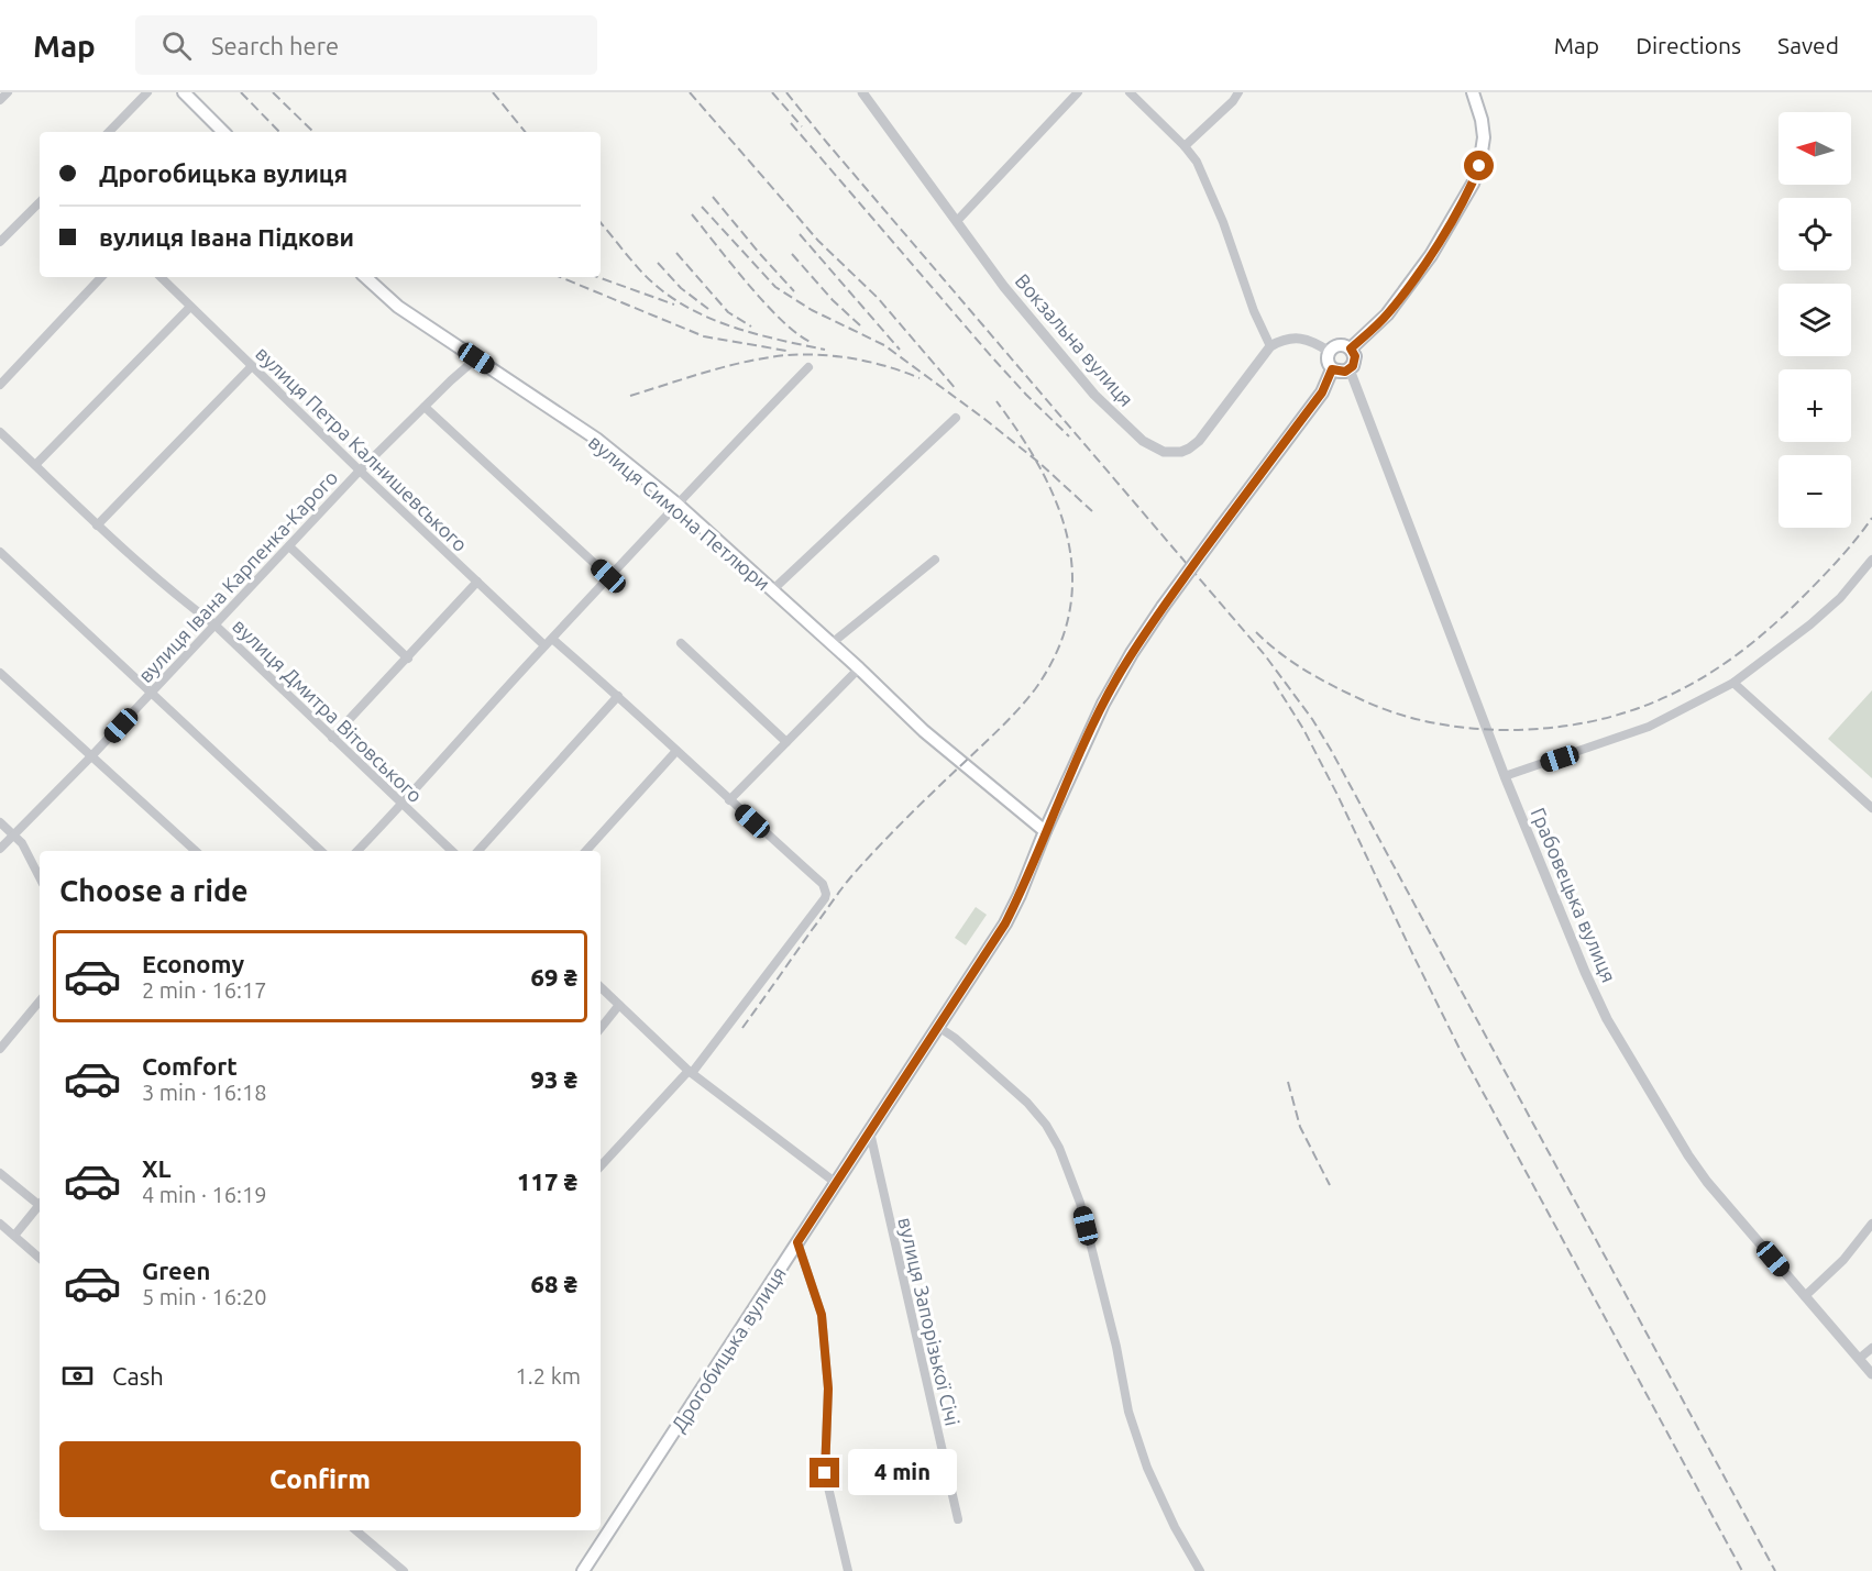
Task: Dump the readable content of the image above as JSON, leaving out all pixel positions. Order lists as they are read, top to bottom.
{
  "streets": {
    "main road": ["вулиця Симона Петлюри", "Дрогобицька вулиця"],
    "street": [
      "Вокзальна вулиця",
      "вулиця Петра Калнишевського",
      "вулиця Івана Карпенка-Карого",
      "вулиця Дмитра Вітовського",
      "Грабовецька вулиця",
      "вулиця Запорізької Січі"
    ]
  },
  "crossings": [
    ["вулиця Петра Калнишевського", "вулиця Івана Карпенка-Карого"],
    ["вулиця Симона Петлюри", "вулиця Івана Карпенка-Карого"],
    ["вулиця Симона Петлюри", "Дрогобицька вулиця"],
    ["вулиця Івана Карпенка-Карого", "вулиця Дмитра Вітовського"],
    ["Грабовецька вулиця", "Дрогобицька вулиця"],
    ["вулиця Запорізької Січі", "Дрогобицька вулиця"]
  ],
  "north": "left",
  "page": {
    "header": "Map",
    "search": "Search here",
    "nav": ["Map", "Directions", "Saved"],
    "map_buttons": ["+", "−"],
    "banner": ["Дрогобицька вулиця", "вулиця Івана Підкови"],
    "heading": "Choose a ride",
    "list": [
      {
        "name": "Economy",
        "note": "2 min · 16:17",
        "value": "69 ₴"
      },
      {
        "name": "Comfort",
        "note": "3 min · 16:18",
        "value": "93 ₴"
      },
      {
        "name": "XL",
        "note": "4 min · 16:19",
        "value": "117 ₴"
      },
      {
        "name": "Green",
        "note": "5 min · 16:20",
        "value": "68 ₴"
      }
    ],
    "pay": ["Cash", "1.2 km"],
    "buttons": "Confirm",
    "bubble": "4 min"
  }
}
